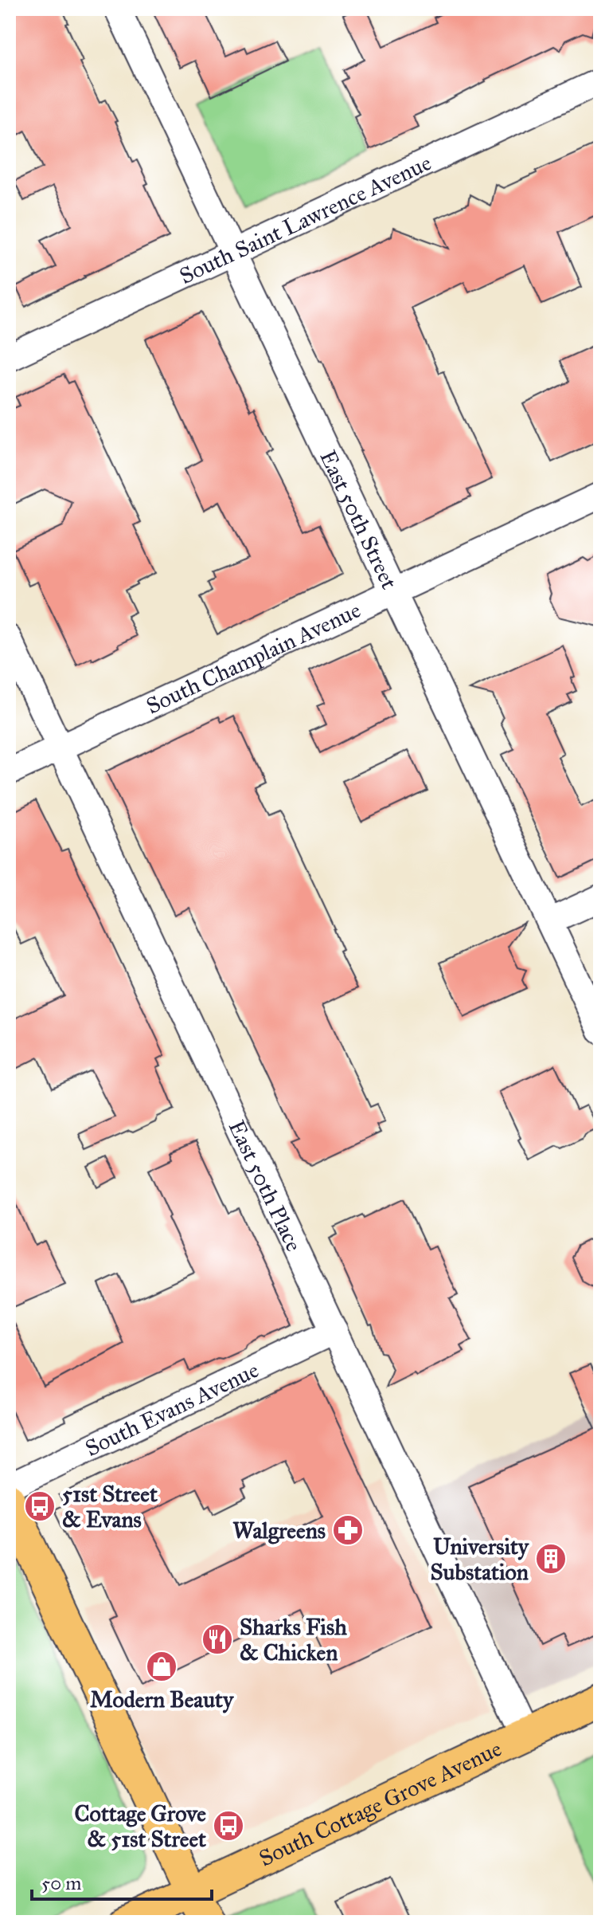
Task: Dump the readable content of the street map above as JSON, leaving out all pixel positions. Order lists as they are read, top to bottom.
{
  "streets": {
    "main road": ["South Cottage Grove Avenue"],
    "street": [
      "South Saint Lawrence Avenue",
      "East 50th Street",
      "South Champlain Avenue",
      "East 50th Place",
      "South Evans Avenue"
    ]
  },
  "crossings": [
    ["South Saint Lawrence Avenue", "East 50th Street"],
    ["East 50th Street", "South Champlain Avenue"],
    ["South Champlain Avenue", "East 50th Place"],
    ["East 50th Place", "South Evans Avenue"],
    ["East 50th Place", "South Cottage Grove Avenue"]
  ],
  "places": {
    "bus stop": ["51st Street & Evans", "Cottage Grove & 51st Street"],
    "pharmacy": ["Walgreens"],
    "building": ["University Substation"],
    "restaurant": ["Sharks Fish & Chicken"],
    "shop": ["Modern Beauty"]
  },
  "scale_bar": "50 m"
}
